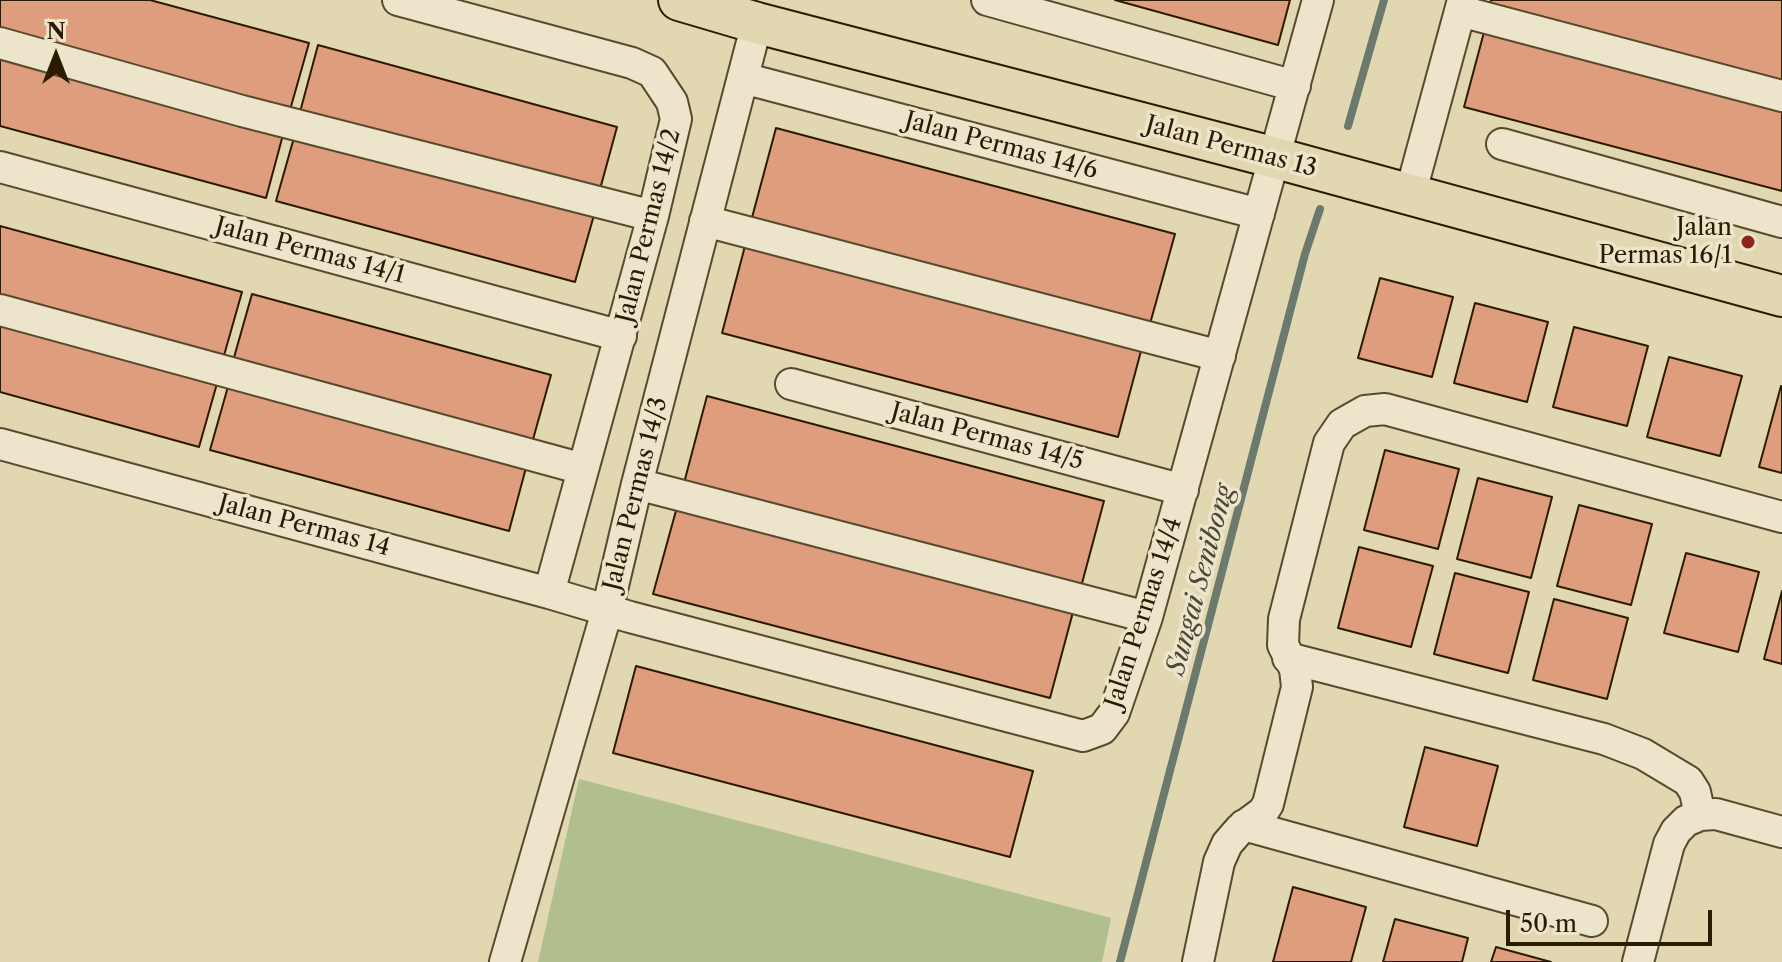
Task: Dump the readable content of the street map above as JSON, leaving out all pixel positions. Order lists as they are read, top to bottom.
{
  "streets": {
    "main road": ["Jalan Permas 13"],
    "street": [
      "Jalan Permas 14/6",
      "Jalan Permas 14/2",
      "Jalan Permas 14/1",
      "Jalan Permas 14/5",
      "Jalan Permas 14/3",
      "Jalan Permas 14",
      "Jalan Permas 14/4"
    ]
  },
  "crossings": [
    ["Jalan Permas 14/6", "Jalan Permas 14/3"],
    ["Jalan Permas 14/6", "Jalan Permas 14/4"],
    ["Jalan Permas 13", "Jalan Permas 14/3"],
    ["Jalan Permas 13", "Jalan Permas 14/4"],
    ["Jalan Permas 14/2", "Jalan Permas 14/1"],
    ["Jalan Permas 14/2", "Jalan Permas 14"],
    ["Jalan Permas 14/5", "Jalan Permas 14/4"],
    ["Jalan Permas 14/3", "Jalan Permas 14"],
    ["Jalan Permas 14/3", "Jalan Permas 14/4"],
    ["Jalan Permas 14", "Jalan Permas 14/4"]
  ],
  "water": ["Sungai Senibong"],
  "places": ["Jalan Permas 16/1"],
  "scale_bar": "50 m",
  "north": "top"
}
